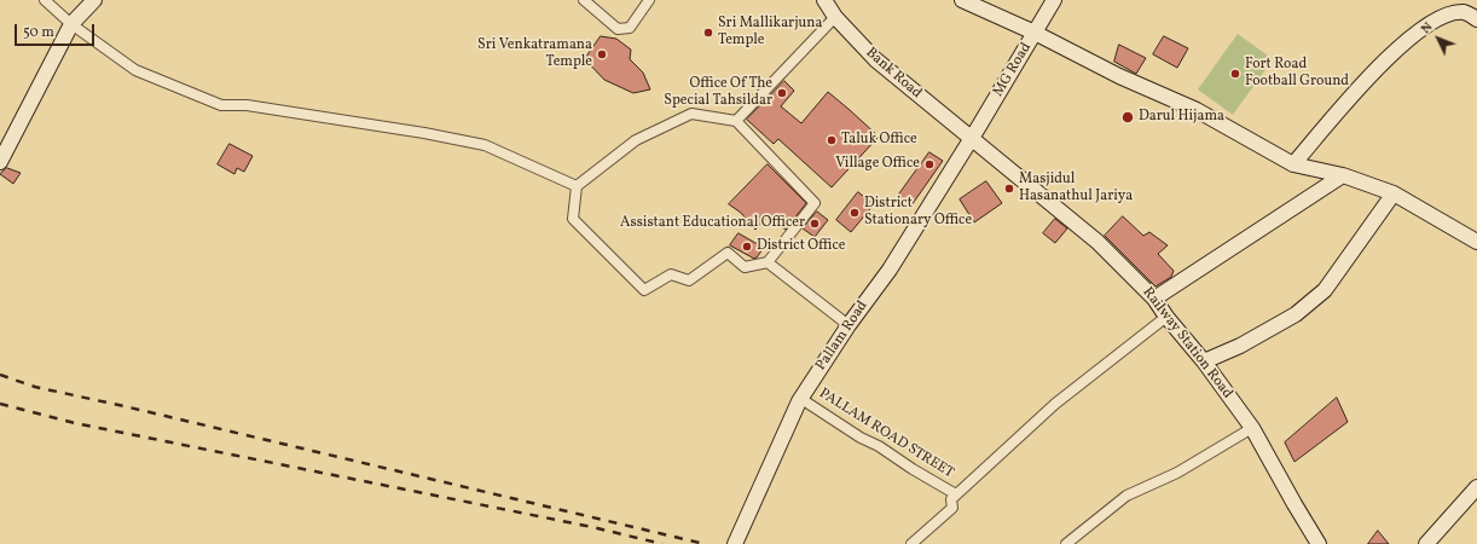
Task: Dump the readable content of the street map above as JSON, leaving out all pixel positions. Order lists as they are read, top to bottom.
{
  "streets": {
    "street": [
      "MG Road",
      "Bank Road",
      "Pallam Road",
      "Railway Station Road",
      "PALLAM ROAD STREET"
    ]
  },
  "crossings": [
    ["MG Road", "Bank Road"],
    ["MG Road", "Pallam Road"],
    ["MG Road", "Railway Station Road"],
    ["Bank Road", "Pallam Road"],
    ["Bank Road", "Railway Station Road"],
    ["Pallam Road", "Railway Station Road"],
    ["Pallam Road", "PALLAM ROAD STREET"]
  ],
  "places": [
    "Sri Mallikarjuna Temple",
    "Sri Venkatramana Temple",
    "Fort Road Football Ground",
    "Office Of The Special Tahsildar",
    "Darul Hijama",
    "Taluk Office",
    "Village Office",
    "Masjidul Hasanathul Jariya",
    "District Stationary Office",
    "Assistant Educational Officer",
    "District Office"
  ],
  "scale_bar": "50 m",
  "north": "top left"
}
